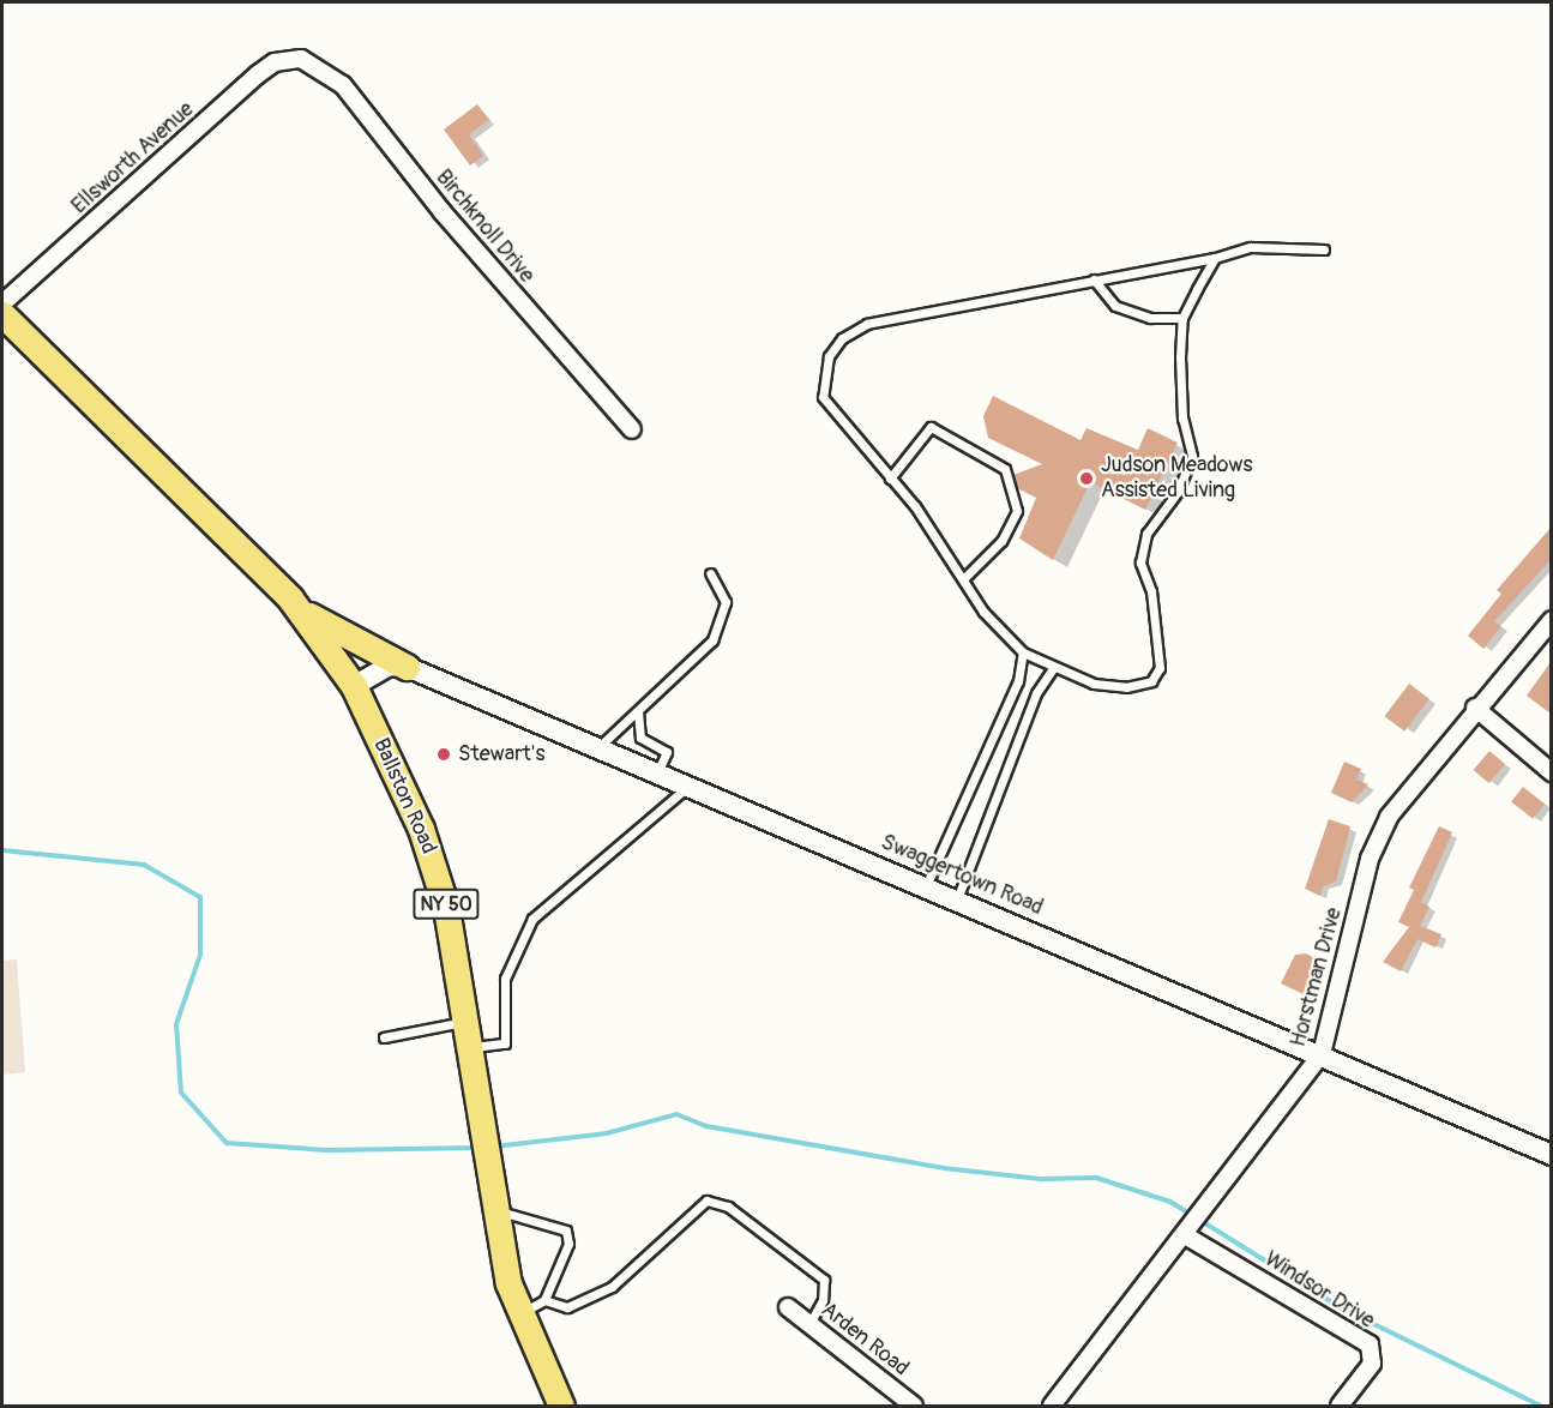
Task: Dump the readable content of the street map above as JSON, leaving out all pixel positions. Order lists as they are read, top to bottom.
{
  "streets": {
    "main road": ["Ballston Road", "NY 50"],
    "street": [
      "Ellsworth Avenue",
      "Birchknoll Drive",
      "Swaggertown Road",
      "Horstman Drive",
      "Windsor Drive",
      "Arden Road"
    ]
  },
  "crossings": [
    ["Ellsworth Avenue", "Birchknoll Drive"],
    ["Swaggertown Road", "Horstman Drive"],
    ["Horstman Drive", "Windsor Drive"]
  ],
  "places": ["Judson Meadows Assisted Living", "Stewart's"]
}
